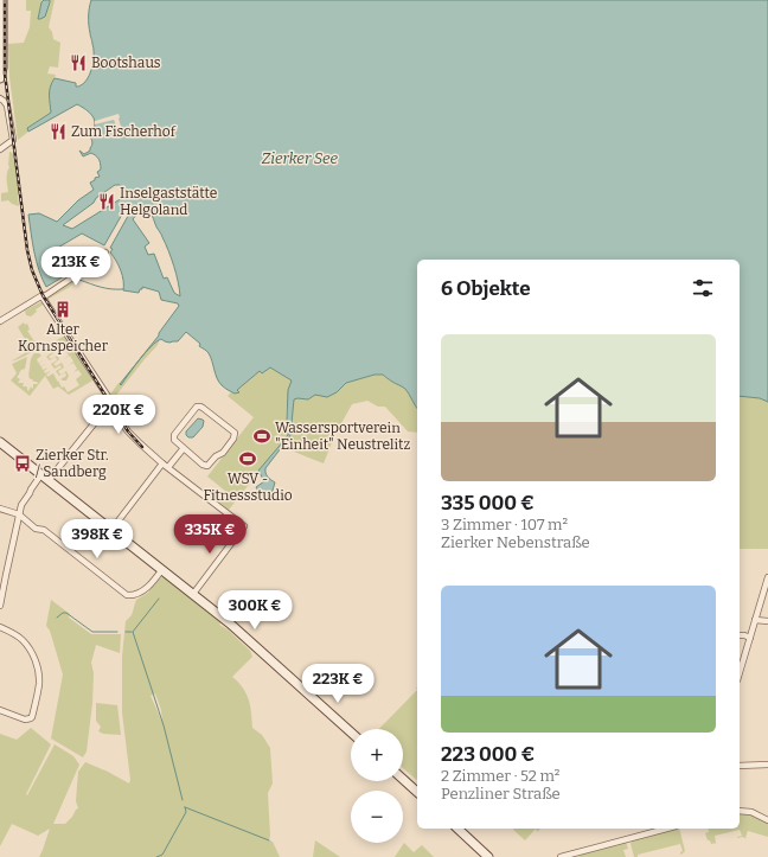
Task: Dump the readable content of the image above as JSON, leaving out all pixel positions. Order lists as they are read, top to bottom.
{
  "water": ["Zierker See"],
  "places": {
    "restaurant": ["Bootshaus", "Zum Fischerhof", "Inselgaststätte Helgoland"],
    "building": ["Alter Kornspeicher"],
    "sports": ["Wassersportverein \"Einheit\" Neustrelitz", "WSV - Fitnessstudio"],
    "bus stop": ["Zierker Str. / Sandberg"]
  },
  "page": {
    "price": [
      "213K €",
      "220K €",
      "335K €",
      "398K €",
      "300K €",
      "223K €"
    ],
    "heading": "6 Objekte",
    "list": [
      {
        "name": "335 000 €",
        "note": "3 Zimmer · 107 m² · Zierker Nebenstraße"
      },
      {
        "name": "223 000 €",
        "note": "2 Zimmer · 52 m² · Penzliner Straße"
      }
    ],
    "map_buttons": ["+", "−"]
  }
}
